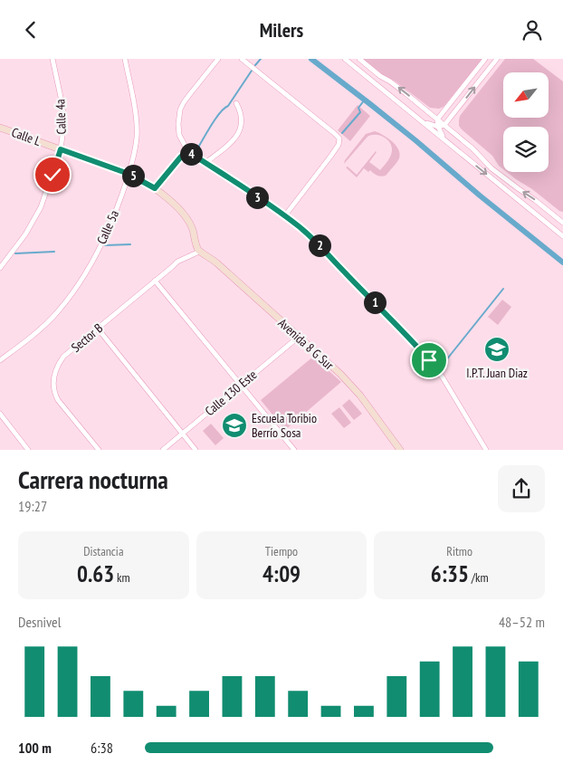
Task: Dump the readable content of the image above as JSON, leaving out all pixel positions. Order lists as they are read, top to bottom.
{
  "streets": {
    "street": [
      "Calle 4a",
      "Calle L",
      "Calle 5a",
      "Sector B",
      "Avenida 8 G Sur",
      "Calle 130 Este"
    ]
  },
  "crossings": [
    ["Calle 4a", "Calle L"],
    ["Calle L", "Calle 5a"],
    ["Calle L", "Sector B"],
    ["Calle L", "Avenida 8 G Sur"],
    ["Sector B", "Avenida 8 G Sur"],
    ["Avenida 8 G Sur", "Calle 130 Este"]
  ],
  "places": {
    "school or university": ["I.P.T. Juan Diaz", "Escuela Toribio Berrío Sosa"]
  },
  "north": "bottom left",
  "page": {
    "header": "Milers",
    "pins": [
      "4",
      "5",
      "3",
      "2",
      "1"
    ],
    "heading": ["Carrera nocturna", "19:27"],
    "stats": [
      ["Distancia", "0.63 km"],
      ["Tiempo", "4:09"],
      ["Ritmo", "6:35 /km"]
    ],
    "chart": ["Desnivel", "48–52 m"],
    "list": [
      {
        "name": "100 m",
        "note": "6:38"
      }
    ]
  }
}
